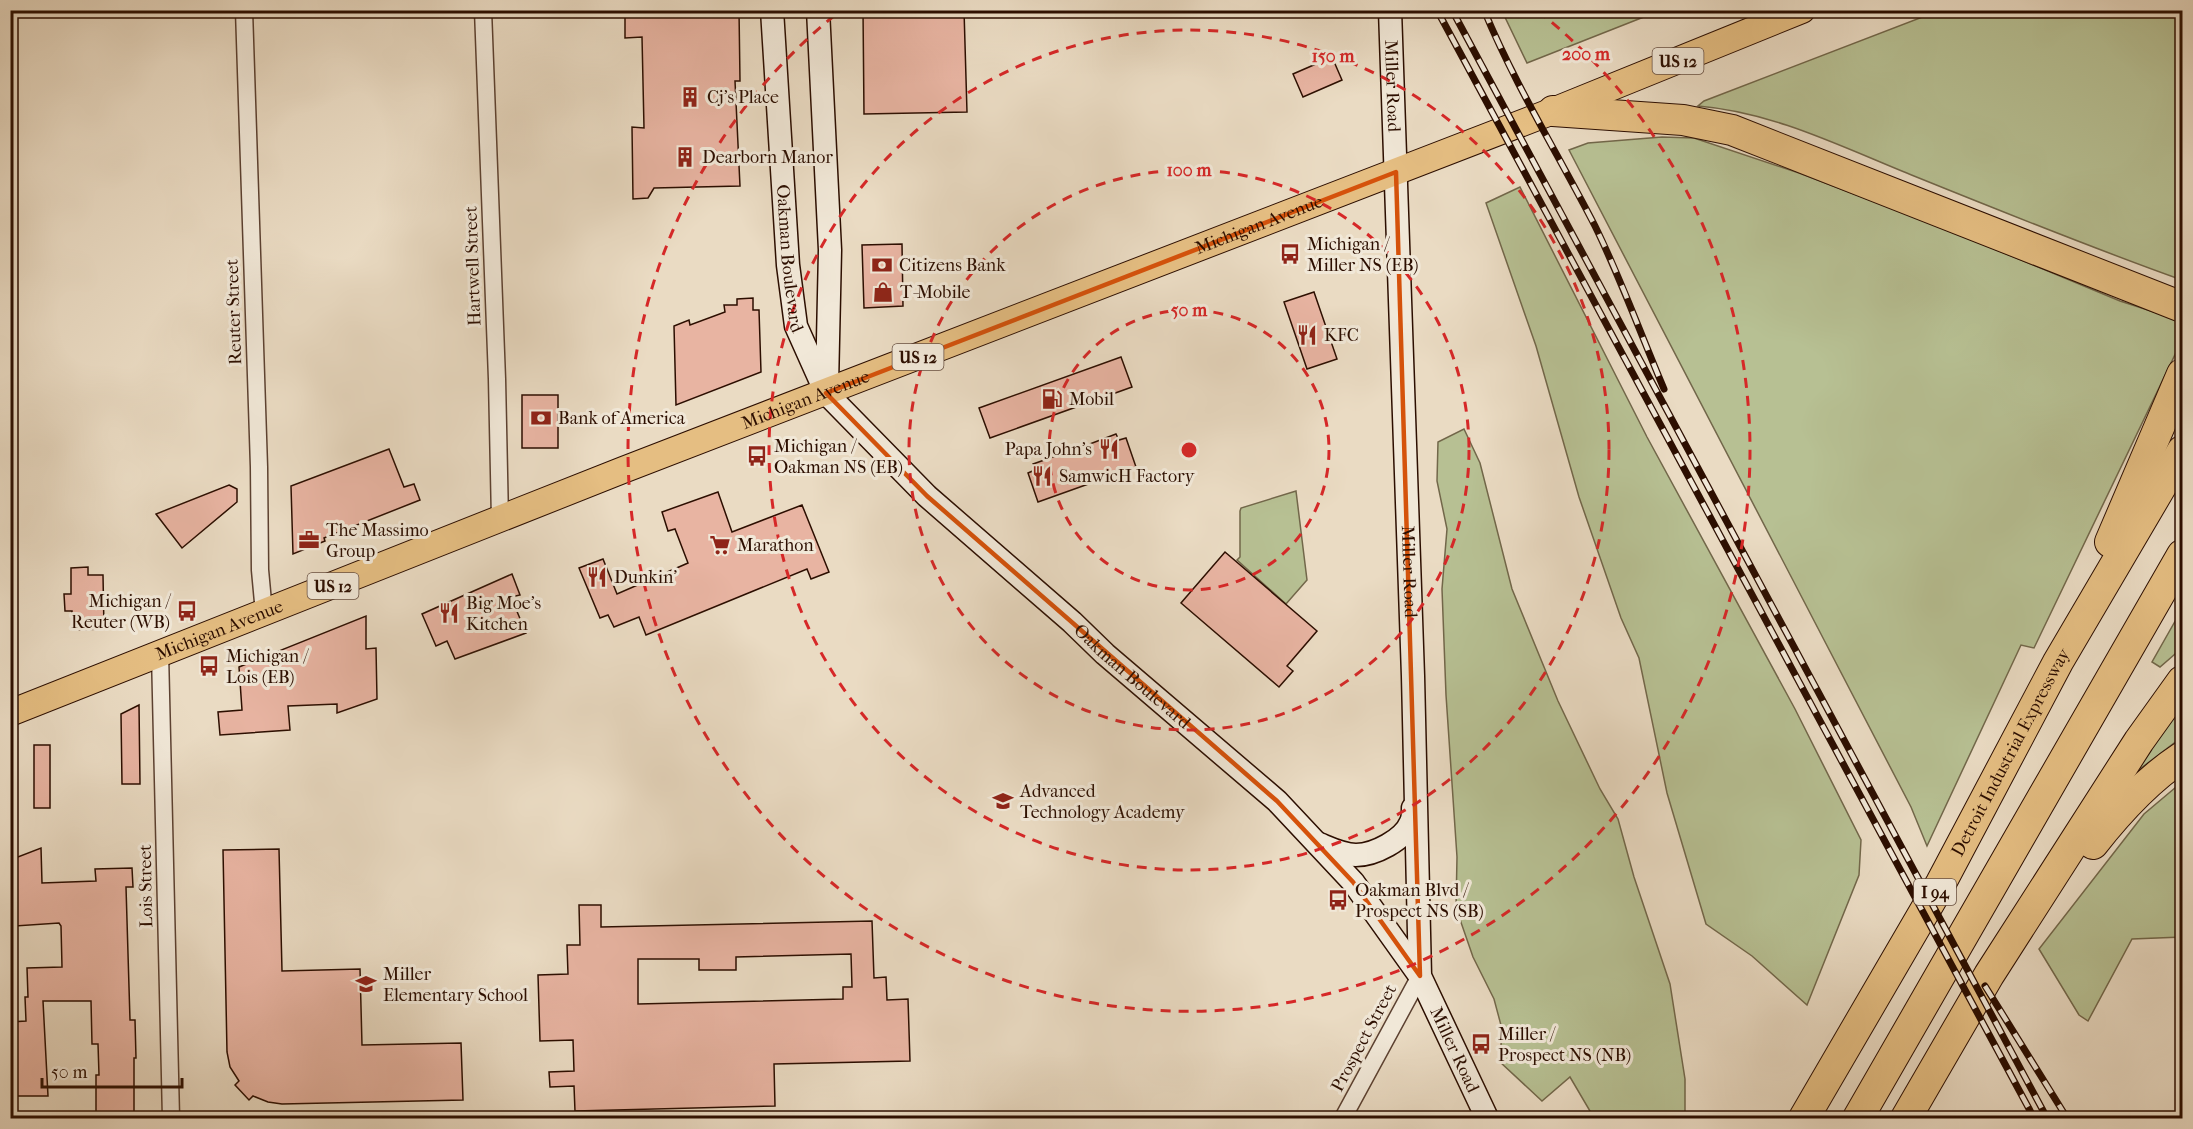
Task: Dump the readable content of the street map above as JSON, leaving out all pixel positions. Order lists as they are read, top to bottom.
{
  "streets": {
    "highway": ["Detroit Industrial Expressway", "I 94"],
    "main road": [
      "US 12",
      "Miller Road",
      "Michigan Avenue",
      "Oakman Boulevard"
    ],
    "street": [
      "Hartwell Street",
      "Reuter Street",
      "Lois Street",
      "Prospect Street"
    ]
  },
  "crossings": [
    ["Miller Road", "Michigan Avenue"],
    ["Miller Road", "Oakman Boulevard"],
    ["Miller Road", "Prospect Street"],
    ["Michigan Avenue", "Oakman Boulevard"],
    ["Michigan Avenue", "Hartwell Street"],
    ["Michigan Avenue", "Reuter Street"],
    ["Michigan Avenue", "Lois Street"],
    ["Oakman Boulevard", "Prospect Street"]
  ],
  "places": {
    "building": ["Cj's Place", "Dearborn Manor"],
    "bus stop": [
      "Michigan / Miller NS (EB)",
      "Michigan / Oakman NS (EB)",
      "Michigan / Reuter (WB)",
      "Michigan / Lois (EB)",
      "Oakman Blvd / Prospect NS (SB)",
      "Miller / Prospect NS (NB)"
    ],
    "bank": ["Citizens Bank", "Bank of America"],
    "shop": ["T-Mobile"],
    "restaurant": [
      "KFC",
      "Papa John's",
      "SamwicH Factory",
      "Dunkin'",
      "Big Moe's Kitchen"
    ],
    "fuel station": ["Mobil"],
    "office": ["The Massimo Group"],
    "supermarket": ["Marathon"],
    "school or university": ["Advanced Technology Academy", "Miller Elementary School"]
  },
  "scale_bar": "50 m",
  "rings": [
    "200 m",
    "150 m",
    "100 m",
    "50 m"
  ]
}
